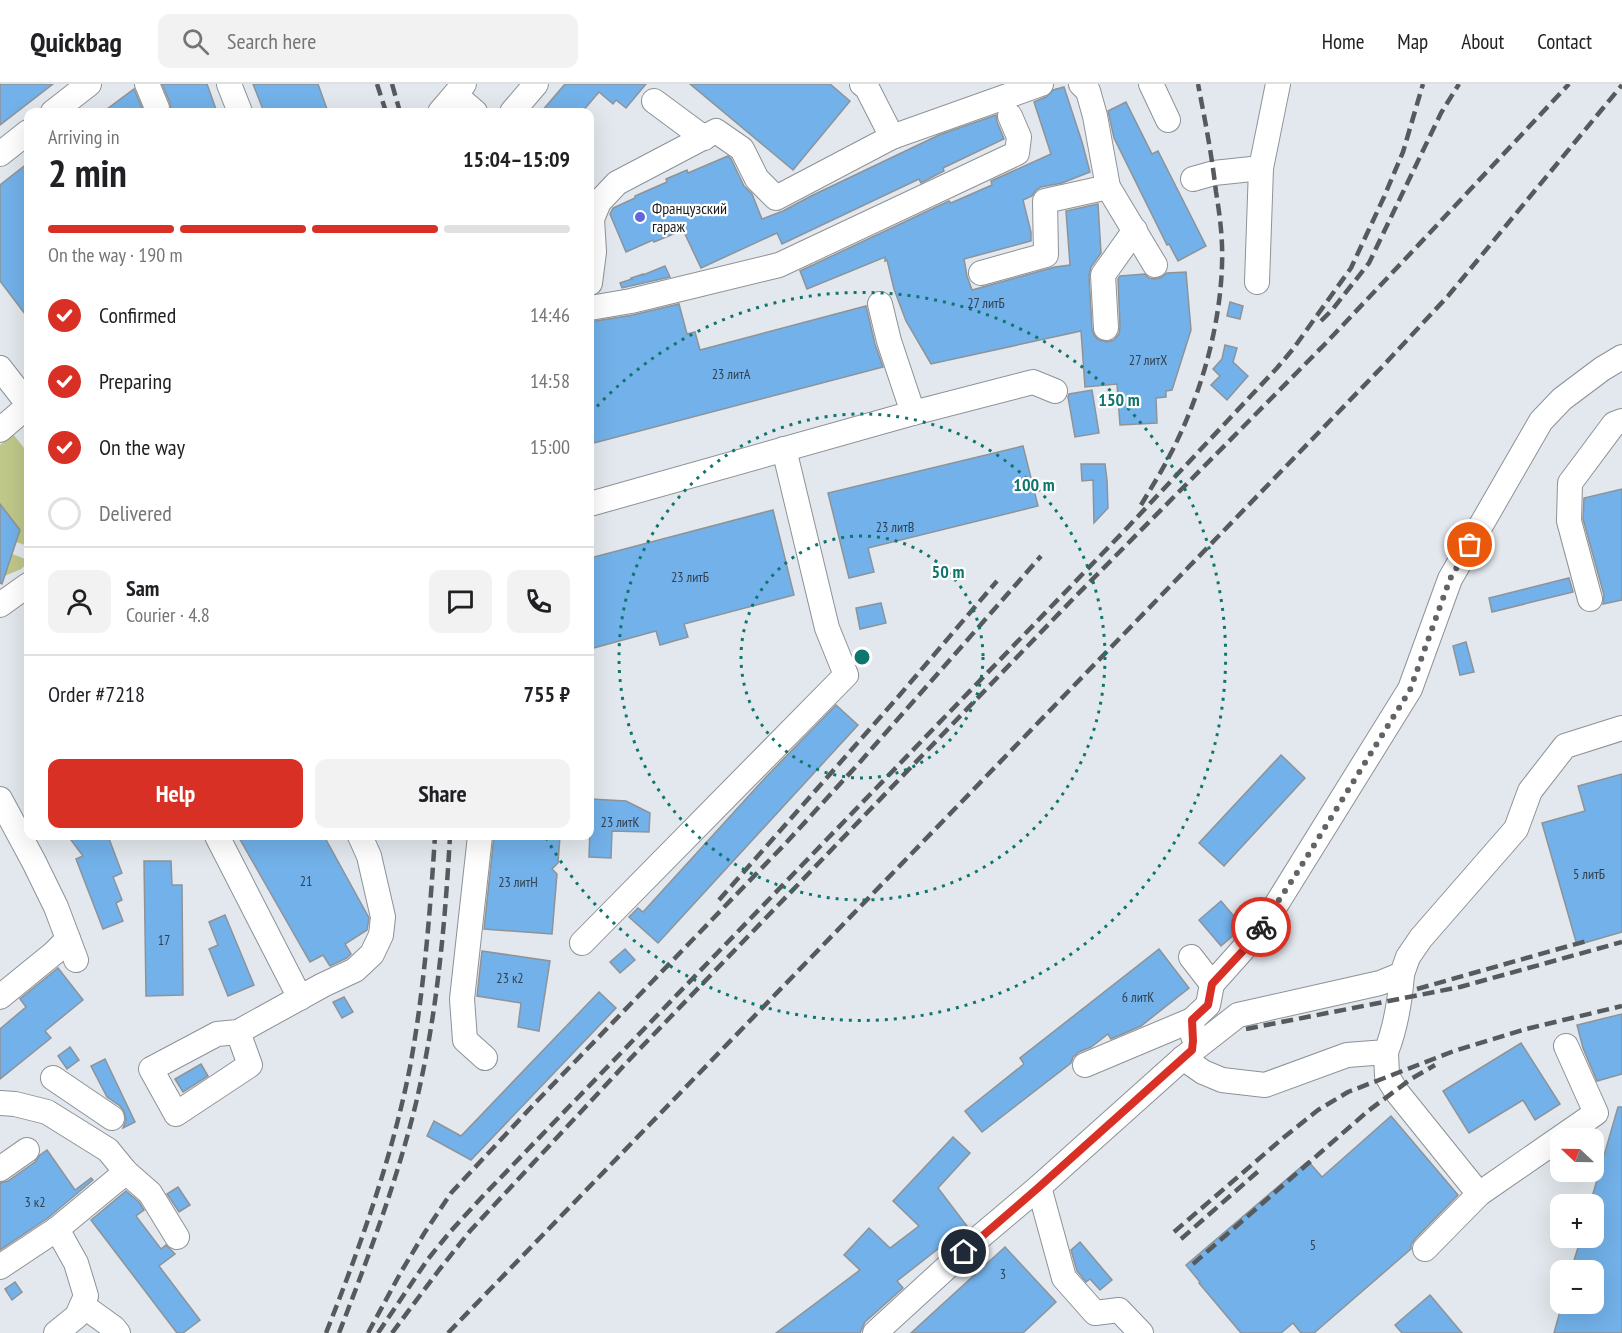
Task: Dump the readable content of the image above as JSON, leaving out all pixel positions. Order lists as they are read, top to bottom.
{
  "places": ["Французский гараж"],
  "house_numbers": [
    "27 литБ",
    "27 литХ",
    "23 литА",
    "23 литВ",
    "23 литБ",
    "23 литК",
    "5 литБ",
    "21",
    "23 литН",
    "17",
    "23 к2",
    "6 литК",
    "3 к2",
    "5",
    "3"
  ],
  "north": "left",
  "page": {
    "header": "Quickbag",
    "search": "Search here",
    "nav": [
      "Home",
      "Map",
      "About",
      "Contact"
    ],
    "heading": ["2 min", "Arriving in", "15:04–15:09"],
    "panel": [
      "Sam",
      "Courier · 4.8",
      "Order #7218",
      "755 ₽"
    ],
    "bar": "On the way · 190 m",
    "list": [
      ["Confirmed", "14:46"],
      ["Preparing", "14:58"],
      ["On the way", "15:00"],
      "Delivered"
    ],
    "buttons": ["Help", "Share"],
    "map_buttons": ["+", "−"]
  },
  "rings": ["150 m", "100 m", "50 m"]
}
